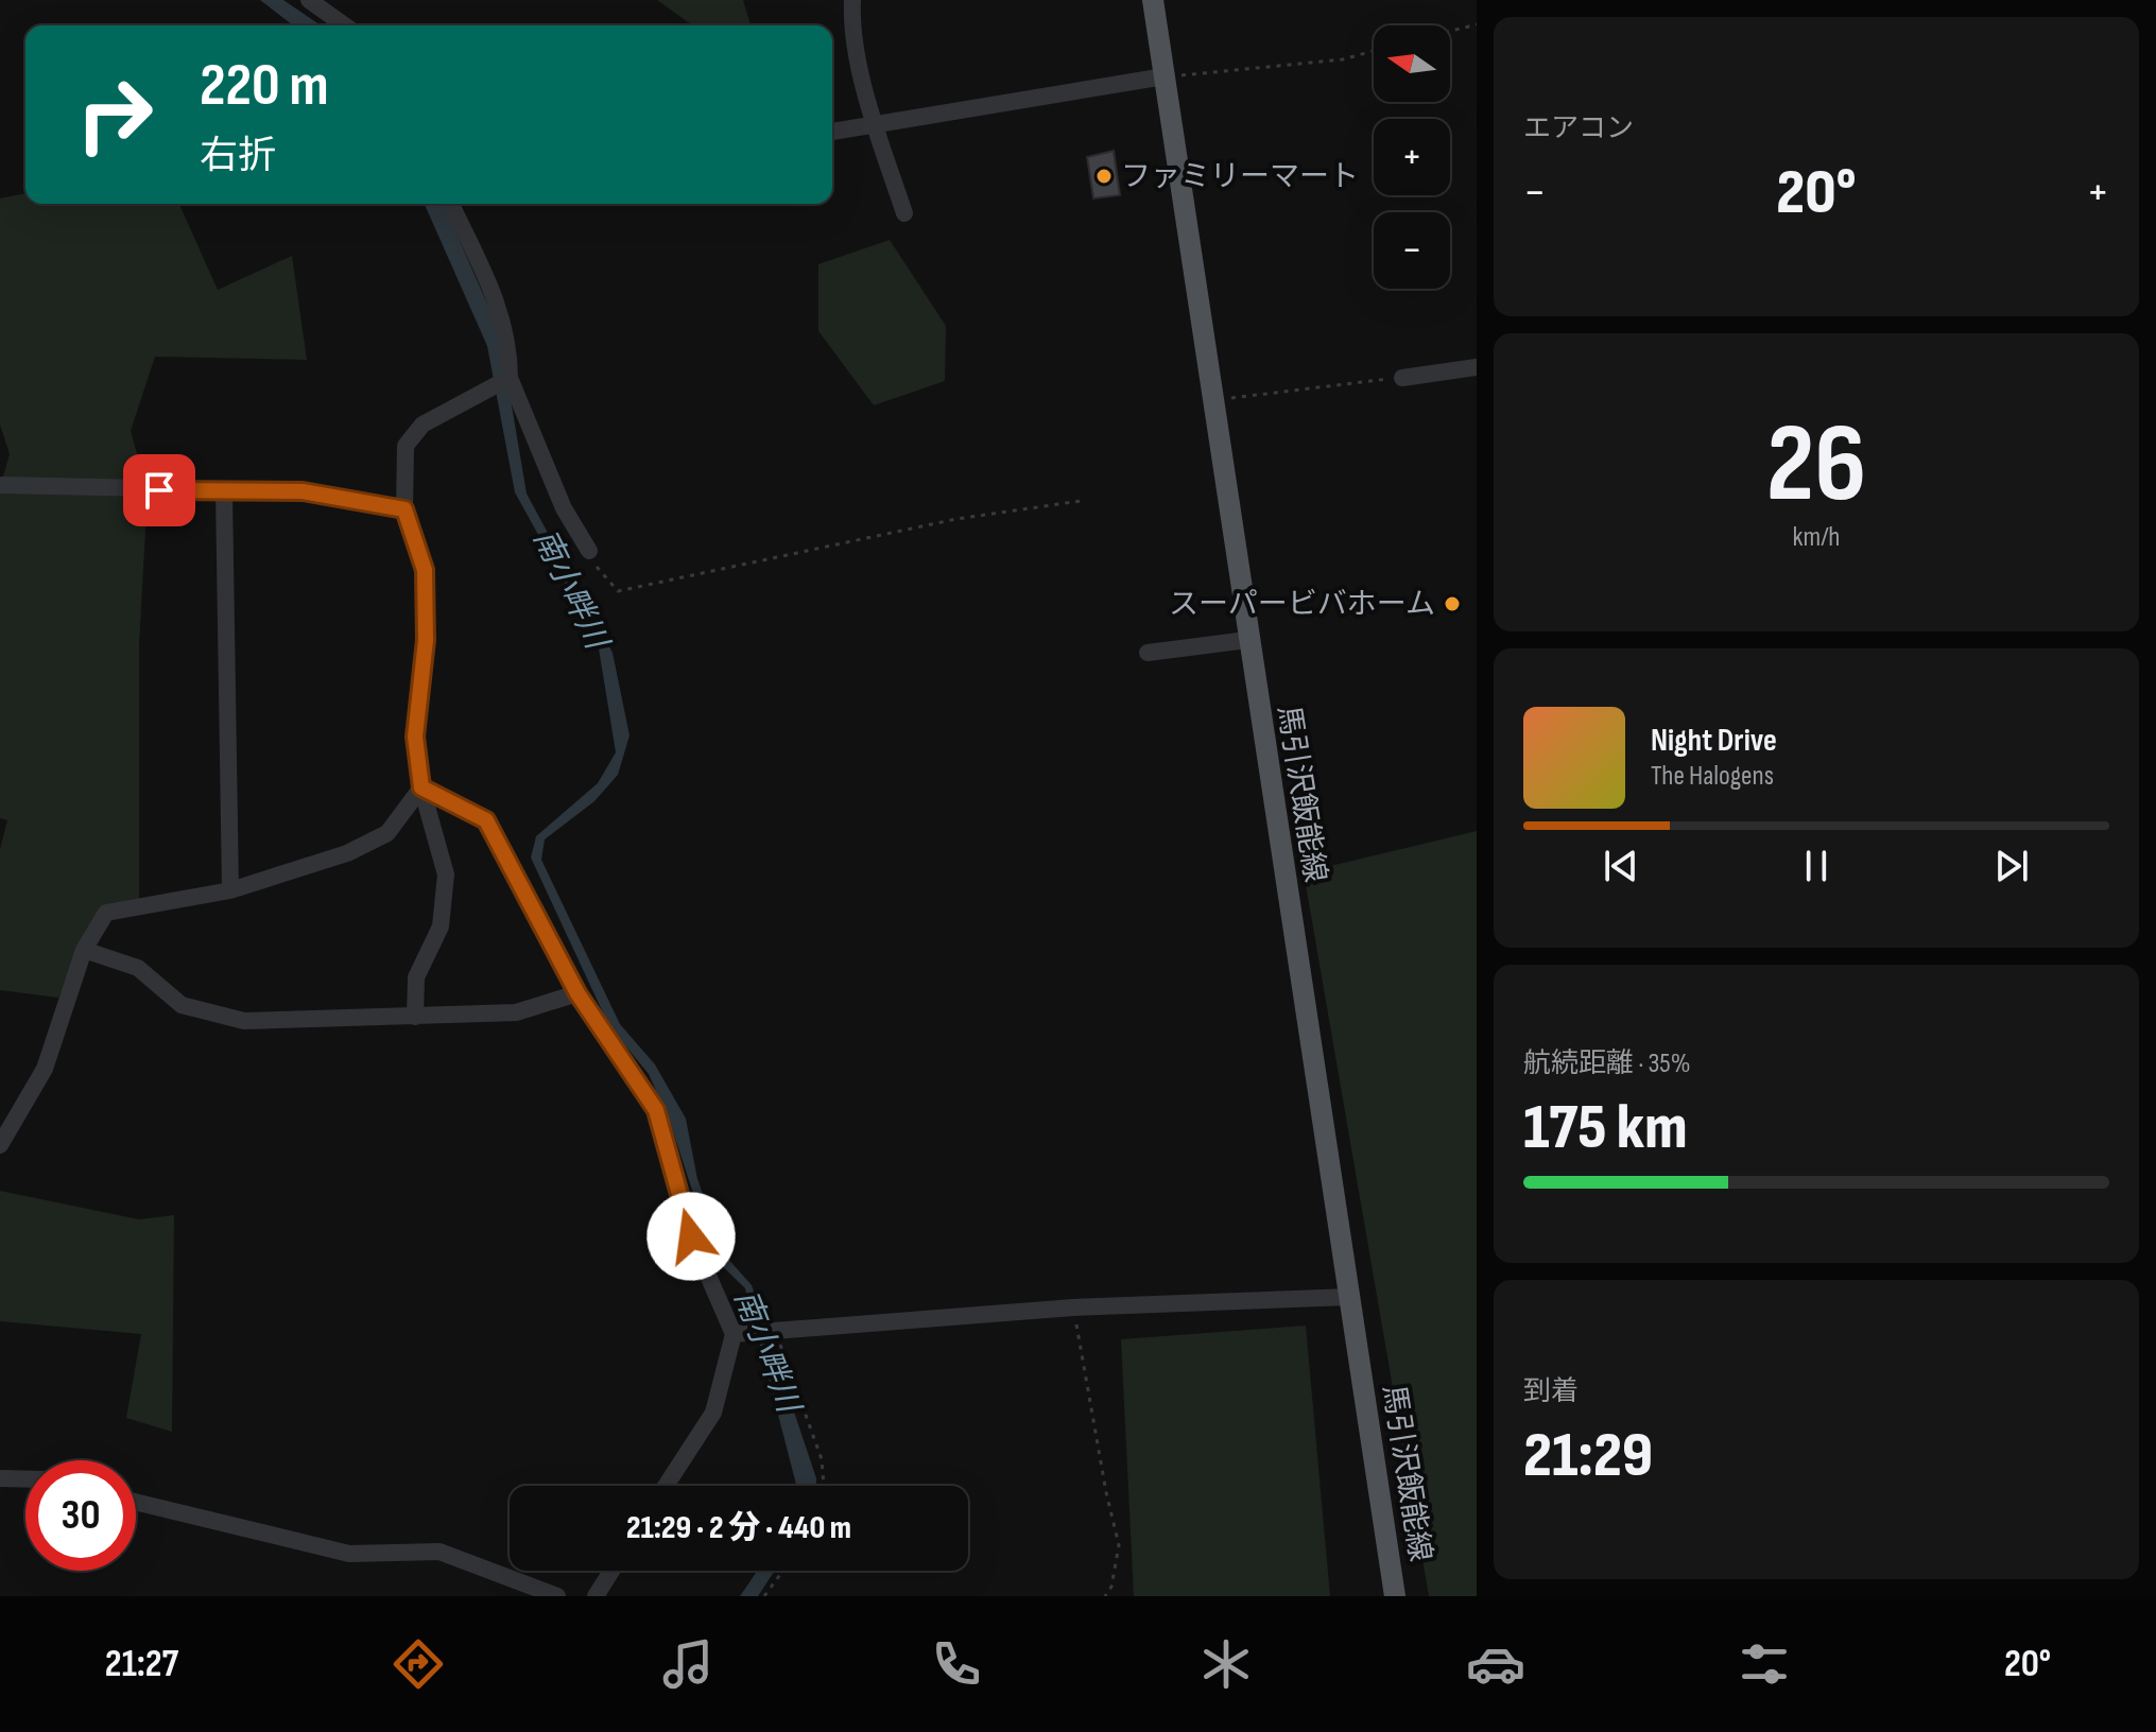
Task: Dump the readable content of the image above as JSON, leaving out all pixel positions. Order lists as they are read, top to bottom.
{
  "streets": {
    "main road": ["馬引沢飯能線"]
  },
  "water": ["南小畔川"],
  "places": ["ファミリーマート", "スーパービバホーム"],
  "north": "left",
  "page": {
    "tile": [
      "エアコン",
      ["26", "km/h"],
      ["航続距離 · 35%", "175 km"],
      ["到着", "21:29"]
    ],
    "map_buttons": ["+", "−"],
    "turn": ["220 m", "右折"],
    "heat": ["−", "20°", "+"],
    "song": ["Night Drive", "The Halogens"],
    "limit": "30",
    "trip": "21:29 · 2 分 · 440 m",
    "tabs": ["21:27", "20°"]
  }
}
